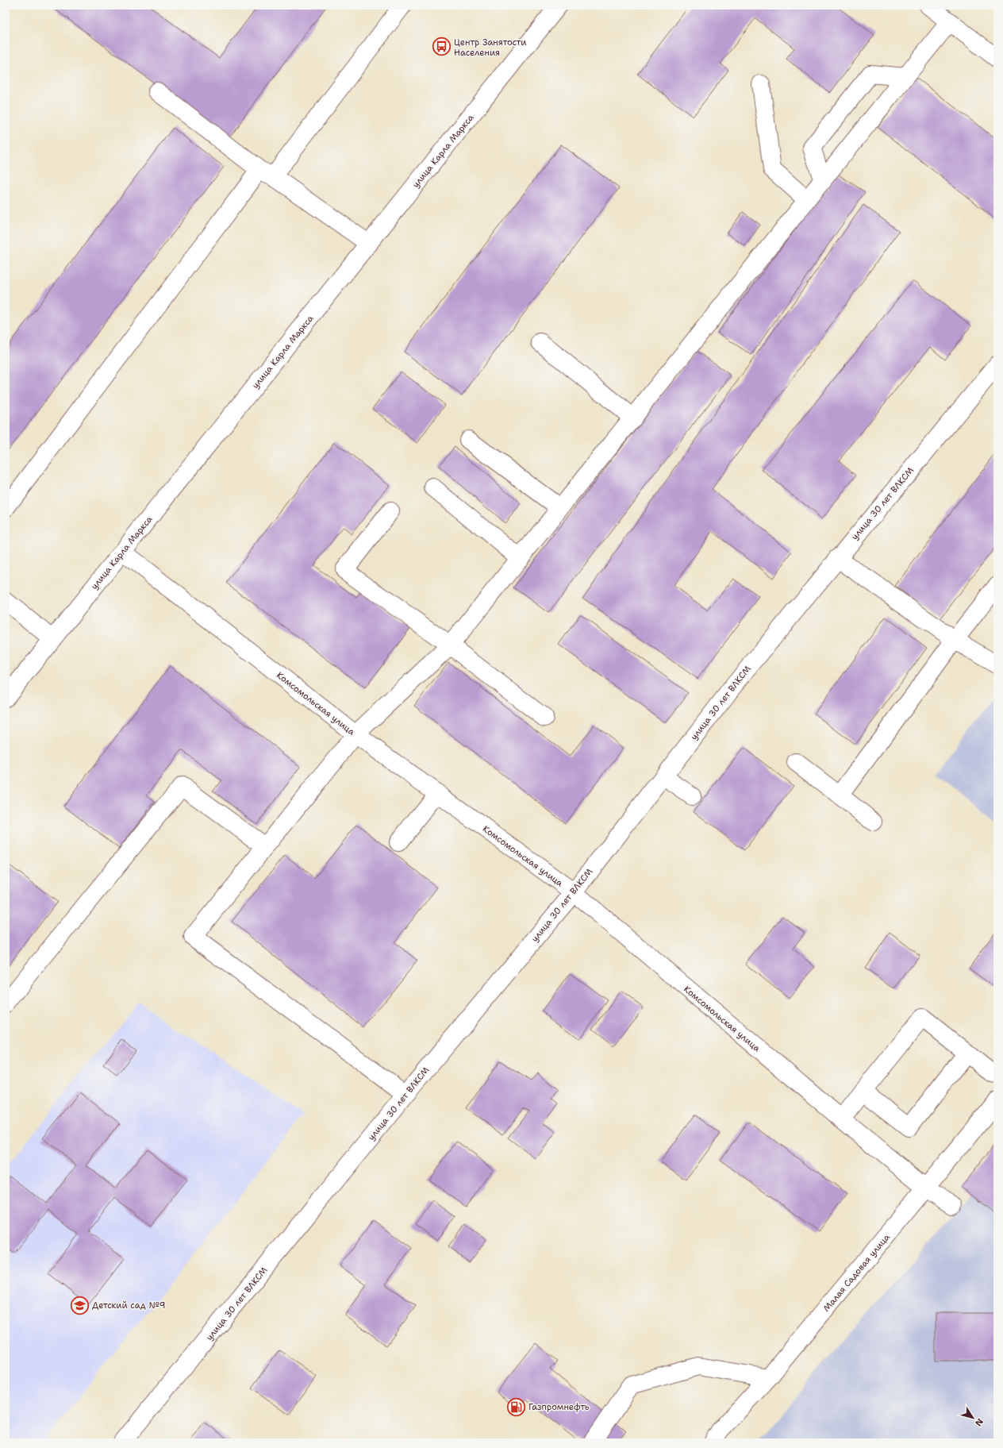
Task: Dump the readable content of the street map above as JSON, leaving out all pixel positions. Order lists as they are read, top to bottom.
{
  "streets": {
    "street": [
      "улица Карла Маркса",
      "улица 30 лет ВЛКСМ",
      "Комсомольская улица",
      "Малая Садовая улица"
    ]
  },
  "crossings": [
    ["улица Карла Маркса", "Комсомольская улица"],
    ["улица 30 лет ВЛКСМ", "Комсомольская улица"],
    ["Комсомольская улица", "Малая Садовая улица"]
  ],
  "places": {
    "bus stop": ["Центр Занятости Населения"],
    "school or university": ["Детский сад №9"],
    "fuel station": ["Газпромнефть"]
  },
  "north": "bottom right"
}
